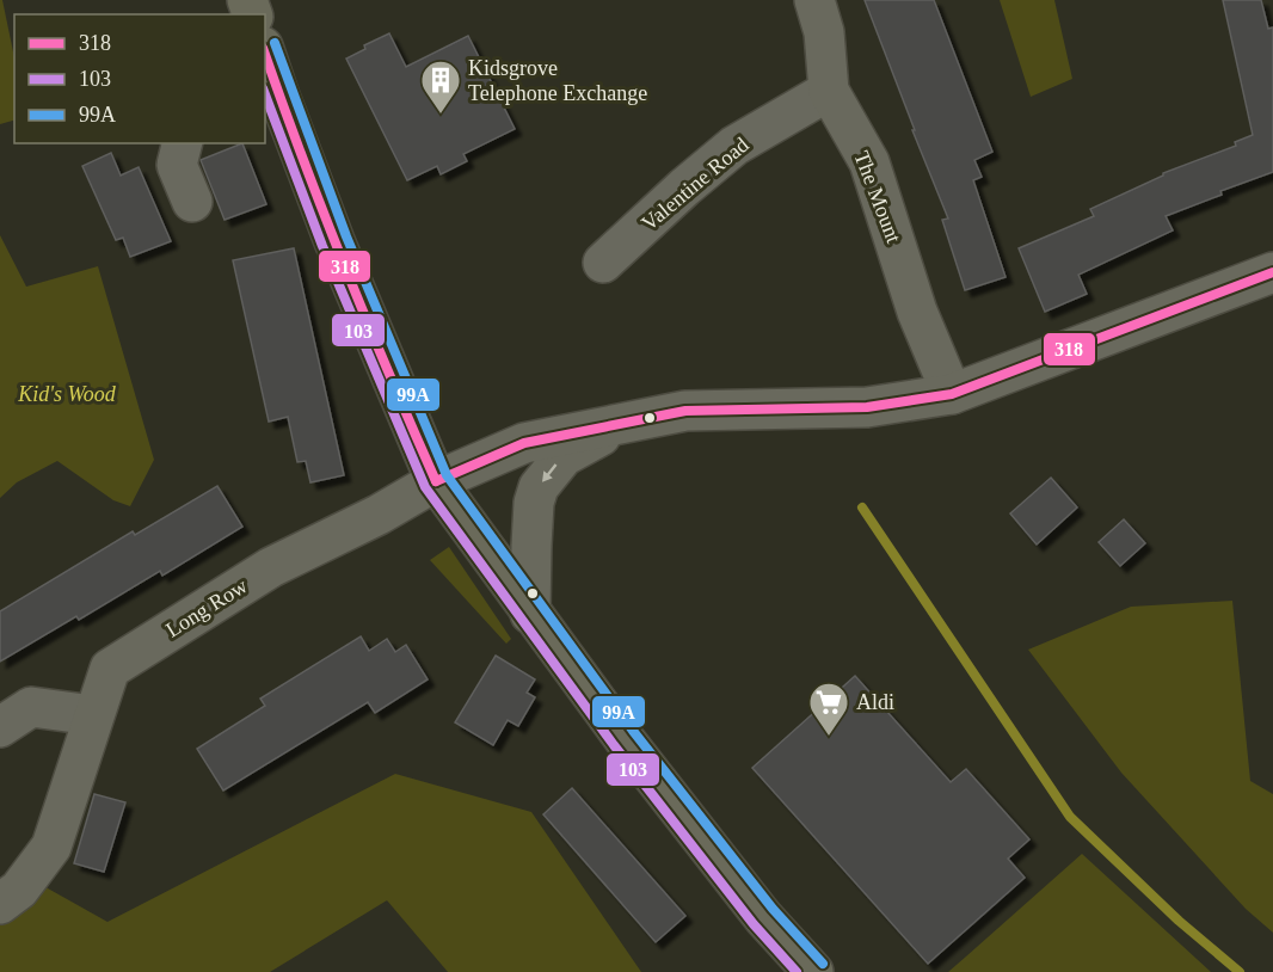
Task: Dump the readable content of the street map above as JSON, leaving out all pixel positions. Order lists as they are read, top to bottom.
{
  "streets": {
    "street": ["Valentine Road", "The Mount", "Long Row"]
  },
  "crossings": [
    ["Valentine Road", "The Mount"]
  ],
  "parks": ["Kid's Wood"],
  "places": {
    "building": ["Kidsgrove Telephone Exchange"],
    "supermarket": ["Aldi"]
  },
  "lines": ["transit line 99A", "transit line 318", "transit line 103"],
  "legend": ["318", "103", "99A"]
}
